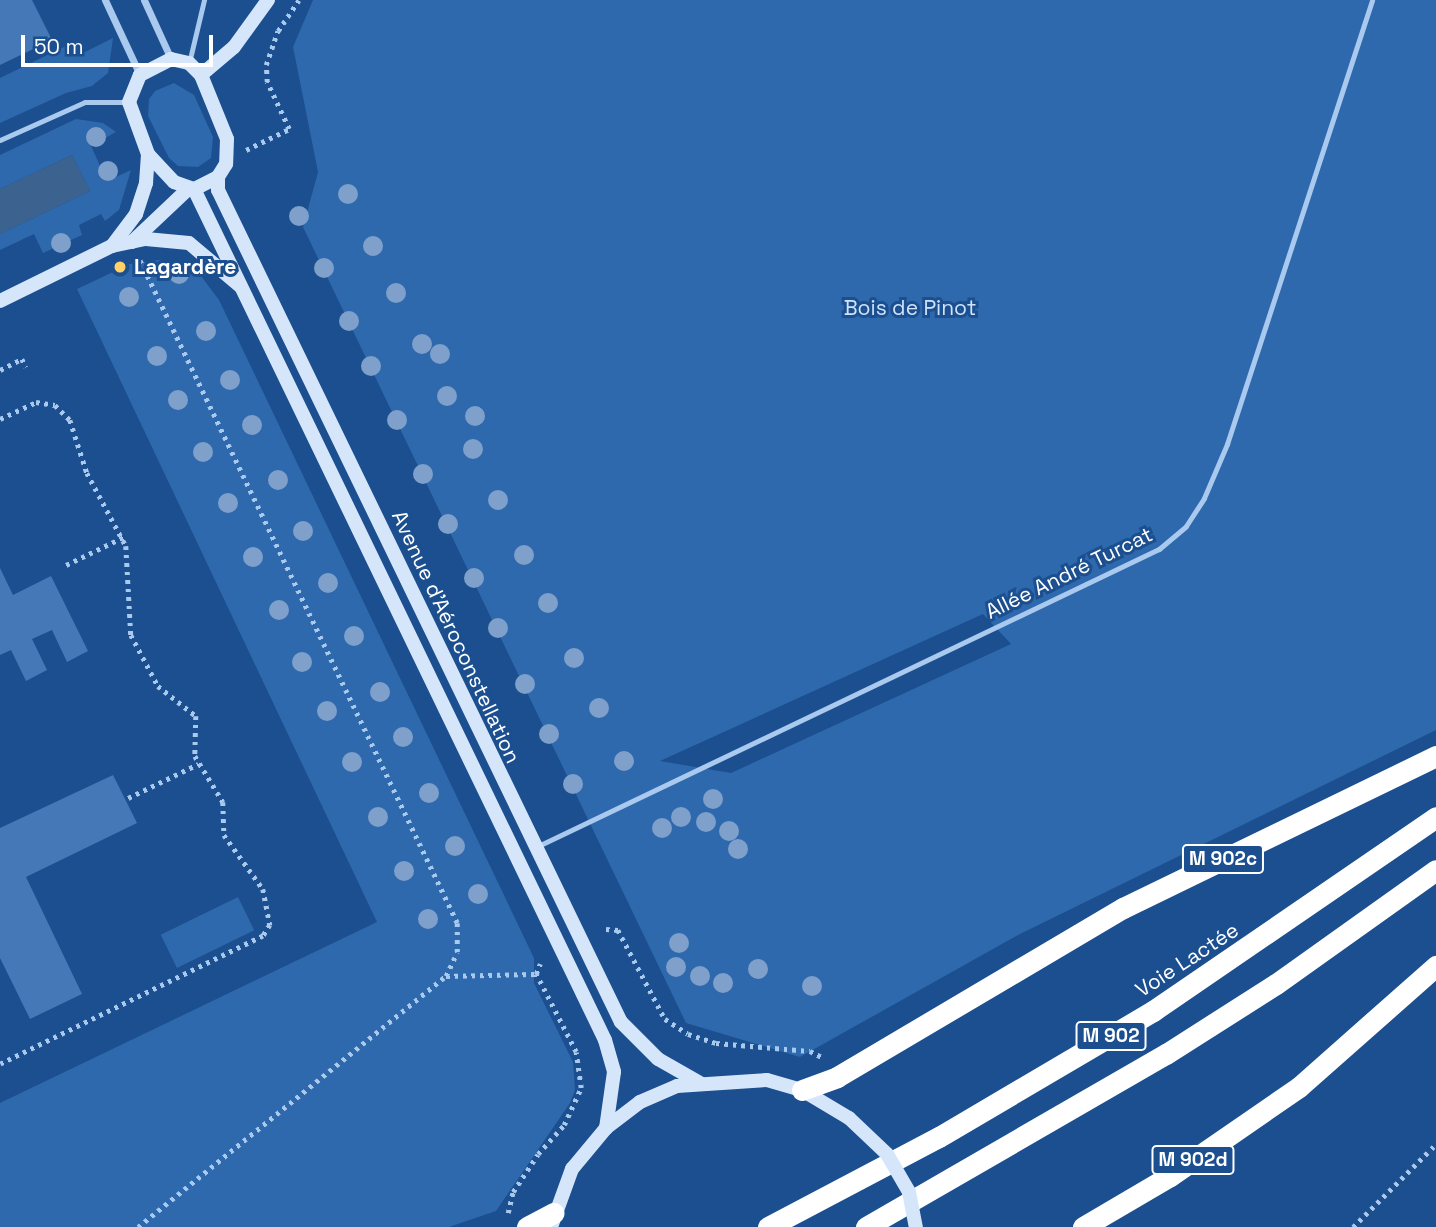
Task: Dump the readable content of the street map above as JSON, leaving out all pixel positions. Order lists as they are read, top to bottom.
{
  "streets": {
    "highway": [
      "M 902c",
      "Voie Lactée",
      "M 902",
      "M 902d"
    ],
    "street": ["Avenue d'Aéroconstellation"],
    "lane": ["Allée André Turcat"]
  },
  "crossings": [
    ["Allée André Turcat", "Avenue d'Aéroconstellation"]
  ],
  "parks": ["Bois de Pinot"],
  "places": ["Lagardère"],
  "scale_bar": "50 m"
}
